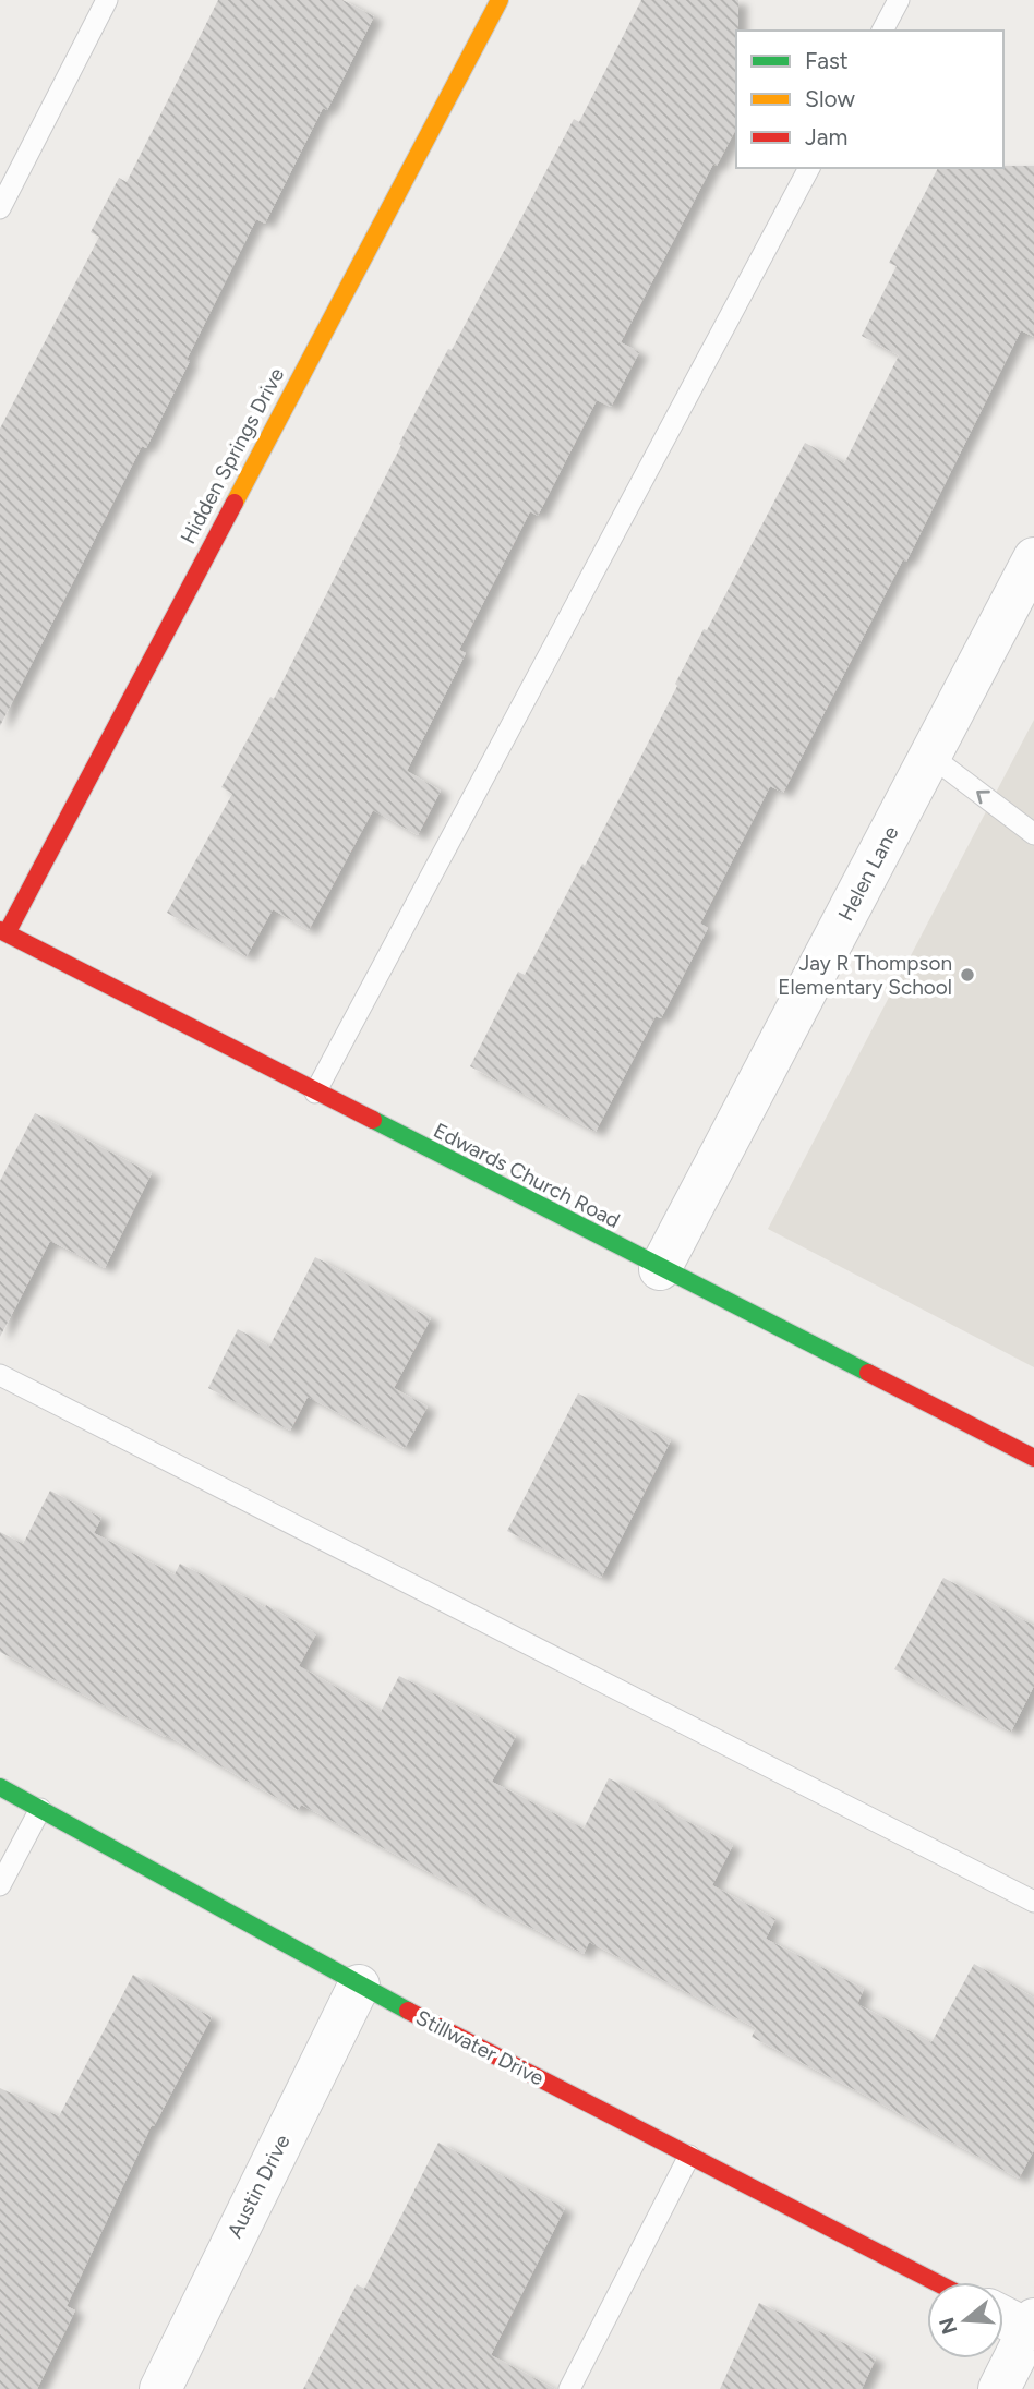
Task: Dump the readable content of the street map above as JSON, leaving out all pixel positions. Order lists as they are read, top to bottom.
{
  "streets": {
    "street": [
      "Hidden Springs Drive",
      "Helen Lane",
      "Edwards Church Road",
      "Stillwater Drive",
      "Austin Drive"
    ]
  },
  "crossings": [
    ["Hidden Springs Drive", "Edwards Church Road"],
    ["Helen Lane", "Edwards Church Road"],
    ["Stillwater Drive", "Austin Drive"]
  ],
  "places": ["Jay R Thompson Elementary School"],
  "legend": ["Fast", "Slow", "Jam"],
  "north": "left"
}
